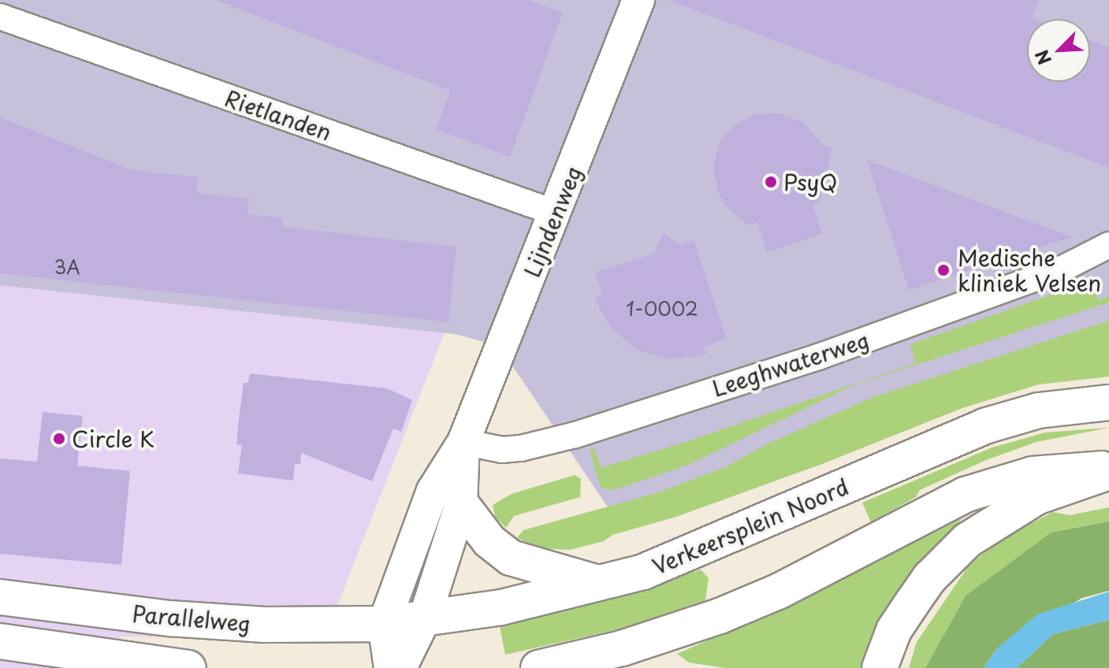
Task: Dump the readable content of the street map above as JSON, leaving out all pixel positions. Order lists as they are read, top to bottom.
{
  "streets": {
    "main road": ["Verkeersplein Noord", "Parallelweg"],
    "street": ["Rietlanden", "Lijndenweg", "Leeghwaterweg"]
  },
  "crossings": [
    ["Rietlanden", "Lijndenweg"],
    ["Lijndenweg", "Leeghwaterweg"],
    ["Lijndenweg", "Verkeersplein Noord"],
    ["Lijndenweg", "Parallelweg"],
    ["Verkeersplein Noord", "Parallelweg"]
  ],
  "places": ["PsyQ", "Medische kliniek Velsen", "Circle K"],
  "house_numbers": ["3A", "1-0002"],
  "north": "bottom left"
}
